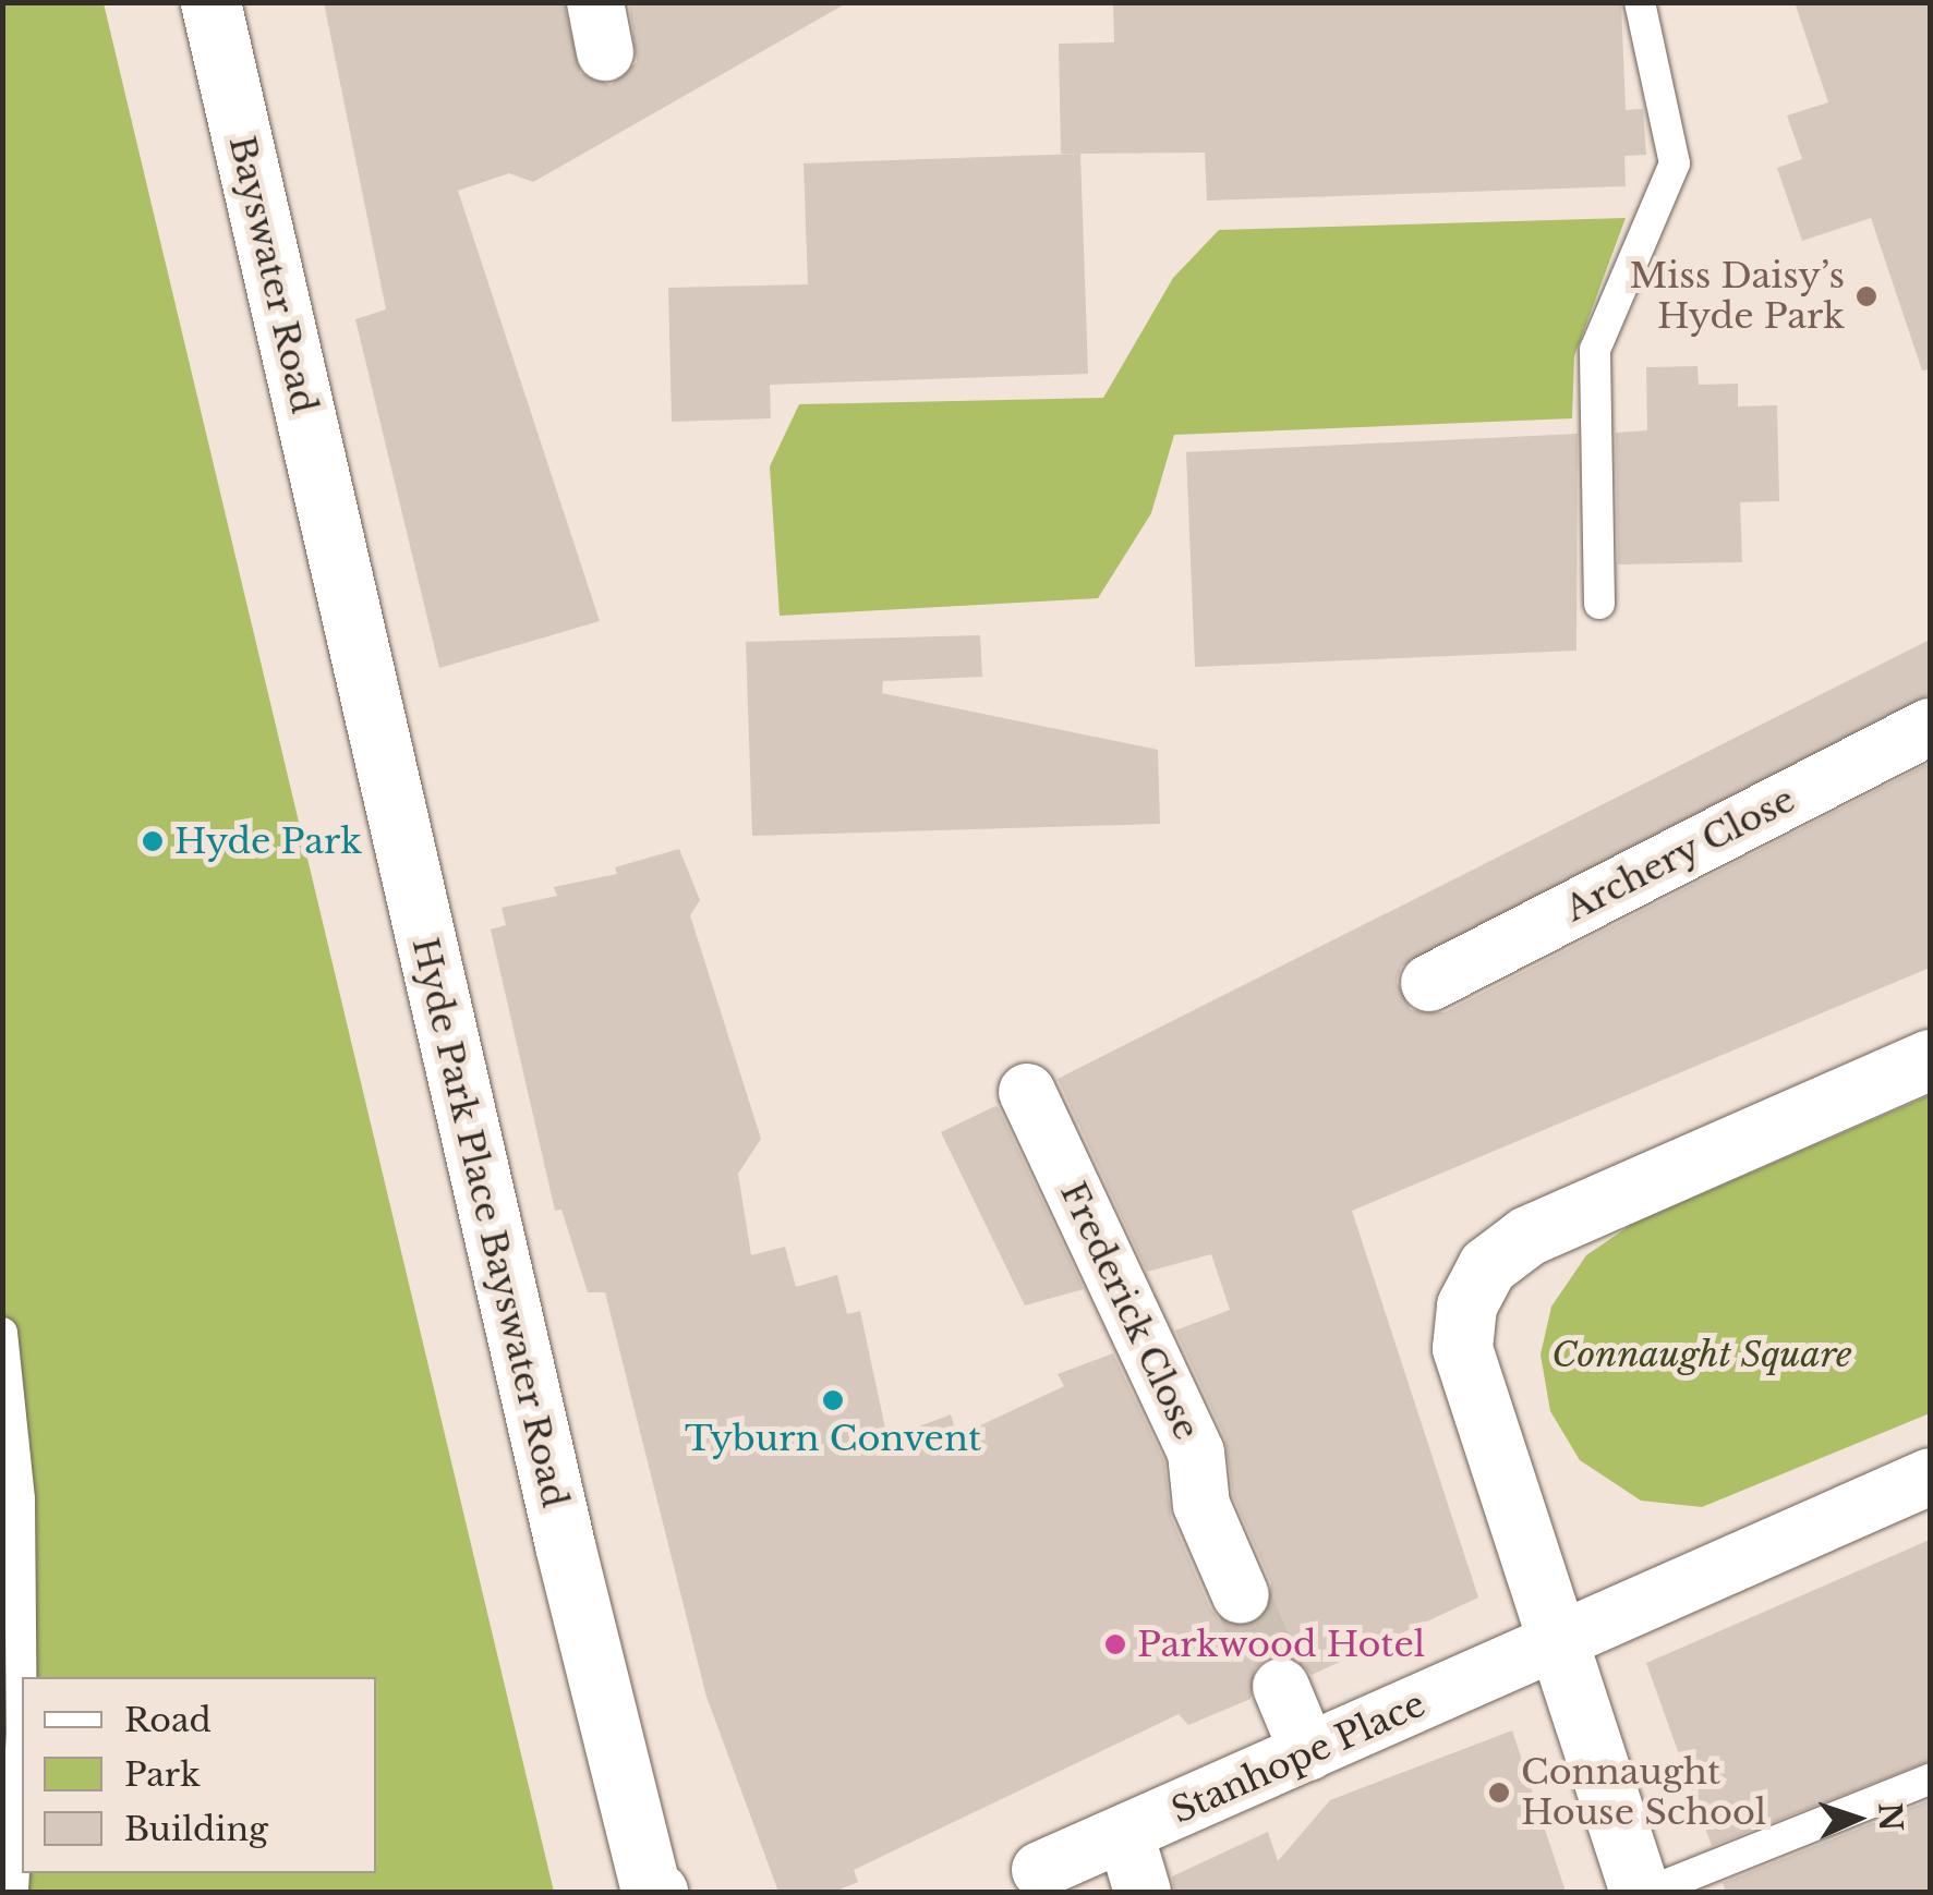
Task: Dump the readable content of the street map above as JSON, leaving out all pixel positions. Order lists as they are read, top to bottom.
{
  "streets": {
    "main road": ["Bayswater Road", "Hyde Park Place Bayswater Road"],
    "street": ["Archery Close", "Frederick Close", "Stanhope Place"]
  },
  "crossings": [
    ["Bayswater Road", "Hyde Park Place Bayswater Road"]
  ],
  "parks": ["Connaught Square"],
  "places": [
    "Miss Daisy’s Hyde Park",
    "Hyde Park",
    "Tyburn Convent",
    "Parkwood Hotel",
    "Connaught House School"
  ],
  "legend": ["Road", "Park", "Building"],
  "north": "right"
}
